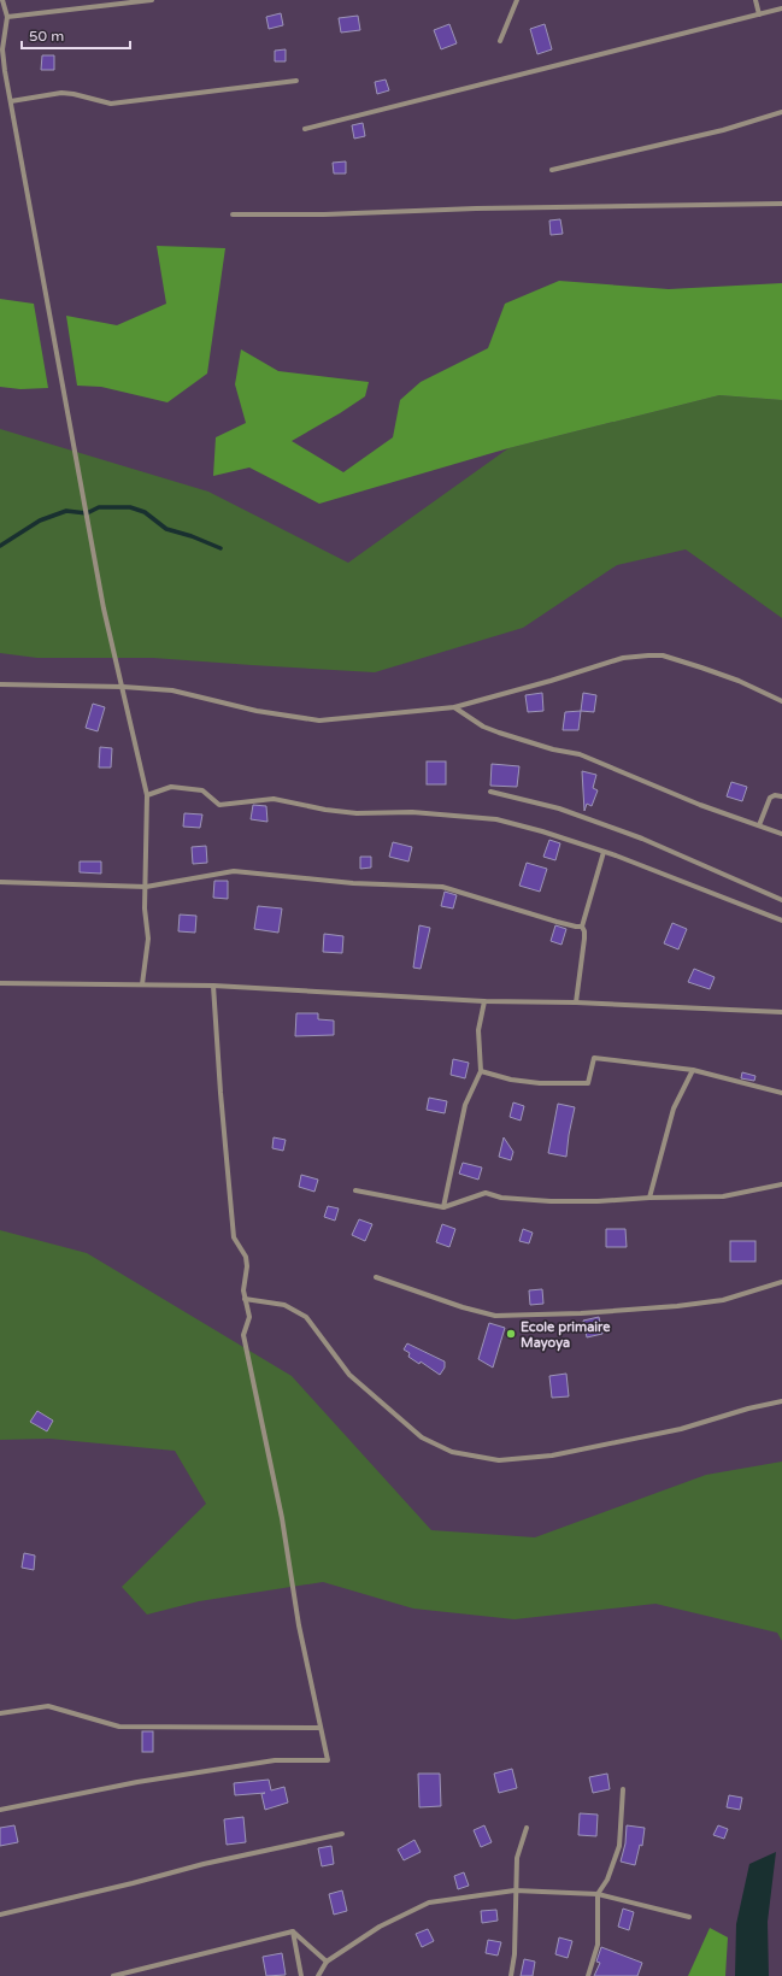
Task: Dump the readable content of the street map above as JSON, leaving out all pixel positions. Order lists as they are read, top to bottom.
{
  "places": ["Ecole primaire Mayoya"],
  "scale_bar": "50 m"
}
